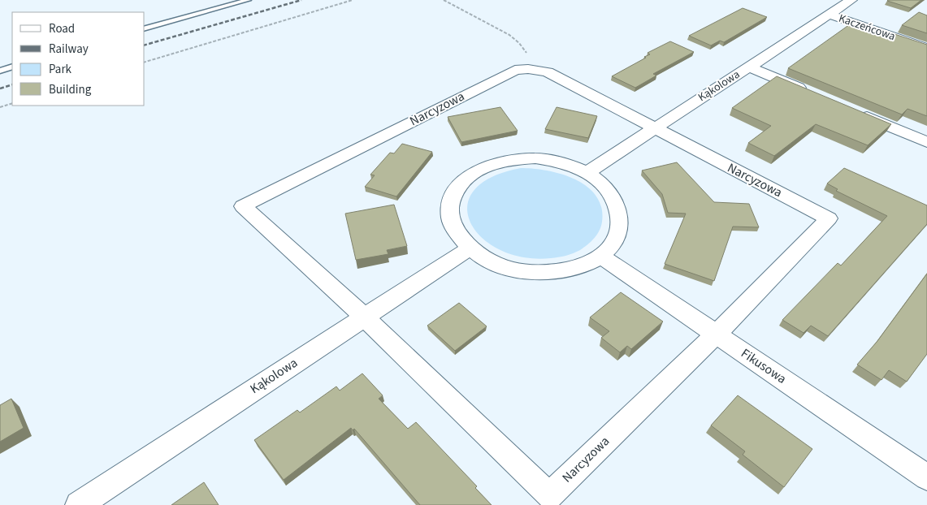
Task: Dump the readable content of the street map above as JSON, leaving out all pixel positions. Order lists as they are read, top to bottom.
{
  "streets": {
    "street": [
      "Kaczeńcowa",
      "Kąkolowa",
      "Narcyzowa",
      "Fikusowa"
    ]
  },
  "crossings": [
    ["Kaczeńcowa", "Kąkolowa"],
    ["Kąkolowa", "Narcyzowa"],
    ["Kąkolowa", "Fikusowa"],
    ["Narcyzowa", "Fikusowa"]
  ],
  "legend": [
    "Road",
    "Railway",
    "Park",
    "Building"
  ]
}
